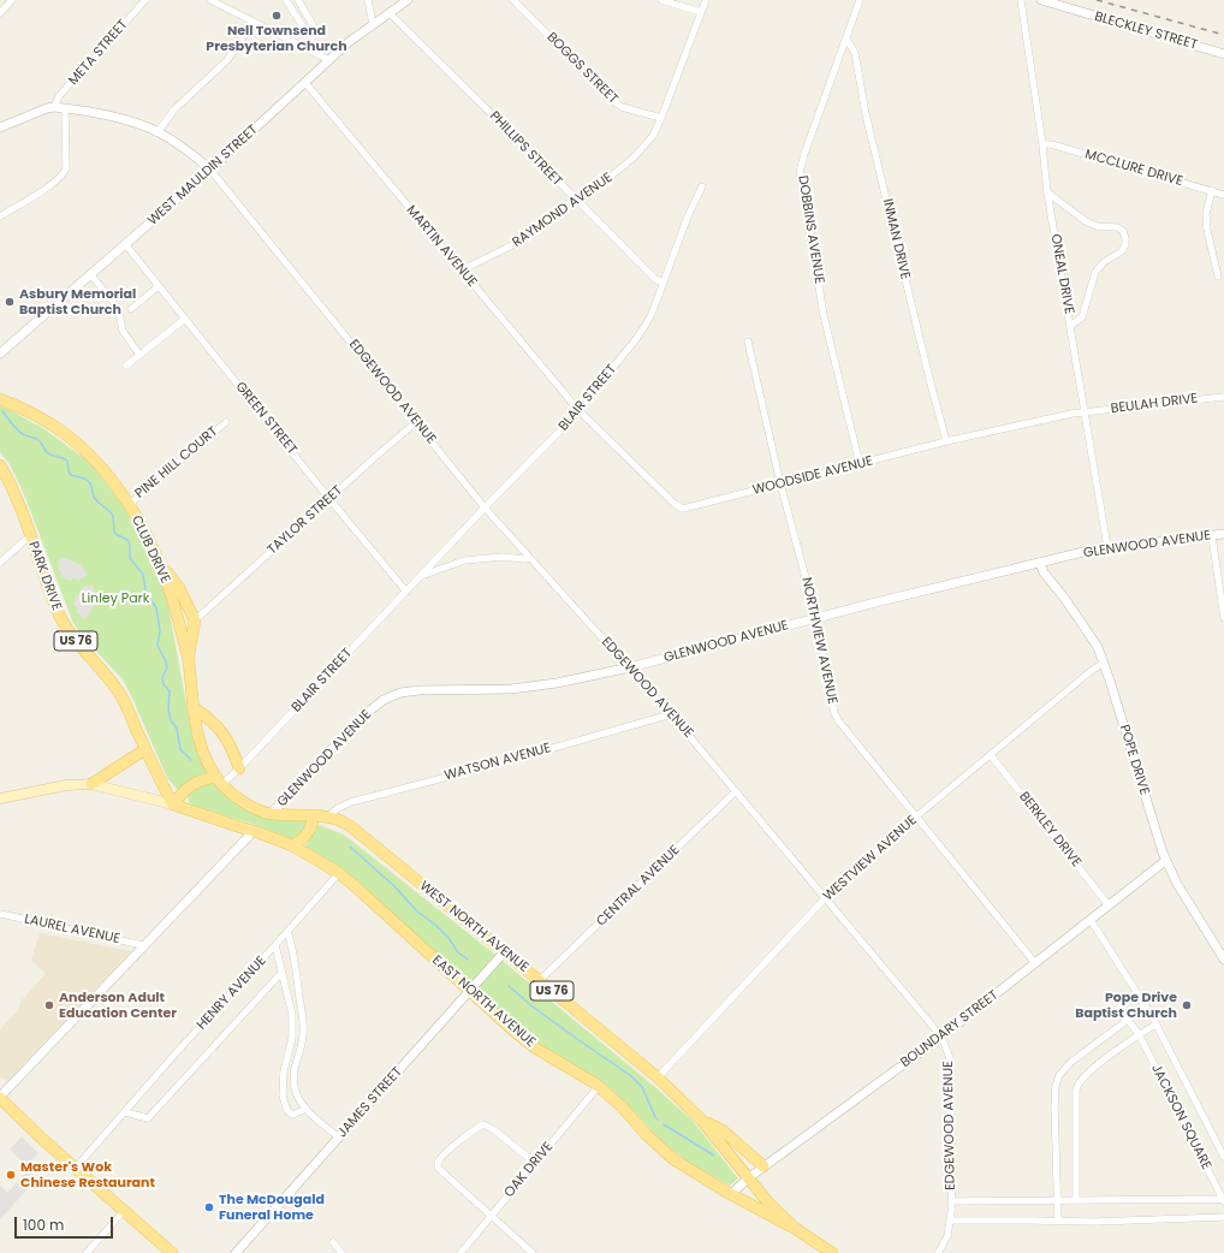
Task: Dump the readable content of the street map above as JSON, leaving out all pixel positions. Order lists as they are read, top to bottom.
{
  "streets": {
    "main road": [
      "CLUB DRIVE",
      "PARK DRIVE",
      "US 76",
      "WEST NORTH AVENUE",
      "EAST NORTH AVENUE"
    ],
    "street": [
      "BLECKLEY STREET",
      "META STREET",
      "BOGGS STREET",
      "PHILLIPS STREET",
      "MCCLURE DRIVE",
      "WEST MAULDIN STREET",
      "RAYMOND AVENUE",
      "DOBBINS AVENUE",
      "INMAN DRIVE",
      "MARTIN AVENUE",
      "ONEAL DRIVE",
      "EDGEWOOD AVENUE",
      "BLAIR STREET",
      "BEULAH DRIVE",
      "GREEN STREET",
      "PINE HILL COURT",
      "WOODSIDE AVENUE",
      "TAYLOR STREET",
      "GLENWOOD AVENUE",
      "NORTHVIEW AVENUE",
      "POPE DRIVE",
      "WATSON AVENUE",
      "BERKLEY DRIVE",
      "WESTVIEW AVENUE",
      "CENTRAL AVENUE",
      "LAUREL AVENUE",
      "HENRY AVENUE",
      "BOUNDARY STREET",
      "JAMES STREET",
      "JACKSON SQUARE",
      "OAK DRIVE"
    ]
  },
  "crossings": [
    ["BOGGS STREET", "RAYMOND AVENUE"],
    ["PHILLIPS STREET", "WEST MAULDIN STREET"],
    ["PHILLIPS STREET", "RAYMOND AVENUE"],
    ["PHILLIPS STREET", "BLAIR STREET"],
    ["MCCLURE DRIVE", "ONEAL DRIVE"],
    ["WEST MAULDIN STREET", "MARTIN AVENUE"],
    ["WEST MAULDIN STREET", "EDGEWOOD AVENUE"],
    ["WEST MAULDIN STREET", "GREEN STREET"],
    ["RAYMOND AVENUE", "MARTIN AVENUE"],
    ["DOBBINS AVENUE", "INMAN DRIVE"],
    ["DOBBINS AVENUE", "WOODSIDE AVENUE"],
    ["INMAN DRIVE", "WOODSIDE AVENUE"],
    ["MARTIN AVENUE", "BLAIR STREET"],
    ["MARTIN AVENUE", "WOODSIDE AVENUE"],
    ["ONEAL DRIVE", "BEULAH DRIVE"],
    ["ONEAL DRIVE", "WOODSIDE AVENUE"],
    ["ONEAL DRIVE", "GLENWOOD AVENUE"],
    ["EDGEWOOD AVENUE", "BLAIR STREET"],
    ["EDGEWOOD AVENUE", "TAYLOR STREET"],
    ["EDGEWOOD AVENUE", "GLENWOOD AVENUE"],
    ["EDGEWOOD AVENUE", "WATSON AVENUE"],
    ["EDGEWOOD AVENUE", "WESTVIEW AVENUE"],
    ["EDGEWOOD AVENUE", "CENTRAL AVENUE"],
    ["EDGEWOOD AVENUE", "BOUNDARY STREET"],
    ["EDGEWOOD AVENUE", "JACKSON SQUARE"],
    ["BLAIR STREET", "GREEN STREET"],
    ["BLAIR STREET", "WOODSIDE AVENUE"],
    ["BLAIR STREET", "CLUB DRIVE"],
    ["BLAIR STREET", "US 76"],
    ["BEULAH DRIVE", "WOODSIDE AVENUE"],
    ["GREEN STREET", "TAYLOR STREET"],
    ["PINE HILL COURT", "CLUB DRIVE"],
    ["WOODSIDE AVENUE", "NORTHVIEW AVENUE"],
    ["GLENWOOD AVENUE", "US 76"],
    ["GLENWOOD AVENUE", "NORTHVIEW AVENUE"],
    ["GLENWOOD AVENUE", "POPE DRIVE"],
    ["GLENWOOD AVENUE", "WEST NORTH AVENUE"],
    ["CLUB DRIVE", "US 76"],
    ["PARK DRIVE", "US 76"],
    ["US 76", "WEST NORTH AVENUE"],
    ["US 76", "EAST NORTH AVENUE"],
    ["NORTHVIEW AVENUE", "WESTVIEW AVENUE"],
    ["NORTHVIEW AVENUE", "BOUNDARY STREET"],
    ["POPE DRIVE", "WESTVIEW AVENUE"],
    ["POPE DRIVE", "BOUNDARY STREET"],
    ["WATSON AVENUE", "WEST NORTH AVENUE"],
    ["BERKLEY DRIVE", "WESTVIEW AVENUE"],
    ["BERKLEY DRIVE", "BOUNDARY STREET"],
    ["WESTVIEW AVENUE", "WEST NORTH AVENUE"],
    ["CENTRAL AVENUE", "WEST NORTH AVENUE"],
    ["WEST NORTH AVENUE", "EAST NORTH AVENUE"],
    ["WEST NORTH AVENUE", "BOUNDARY STREET"],
    ["WEST NORTH AVENUE", "JAMES STREET"],
    ["HENRY AVENUE", "EAST NORTH AVENUE"],
    ["EAST NORTH AVENUE", "BOUNDARY STREET"],
    ["EAST NORTH AVENUE", "JAMES STREET"],
    ["EAST NORTH AVENUE", "OAK DRIVE"],
    ["BOUNDARY STREET", "JACKSON SQUARE"]
  ],
  "parks": ["Linley Park"],
  "places": [
    "Nell Townsend Presbyterian Church",
    "Asbury Memorial Baptist Church",
    "Anderson Adult Education Center",
    "Pope Drive Baptist Church",
    "Master's Wok Chinese Restaurant",
    "The McDougald Funeral Home"
  ],
  "scale_bar": "100 m"
}
